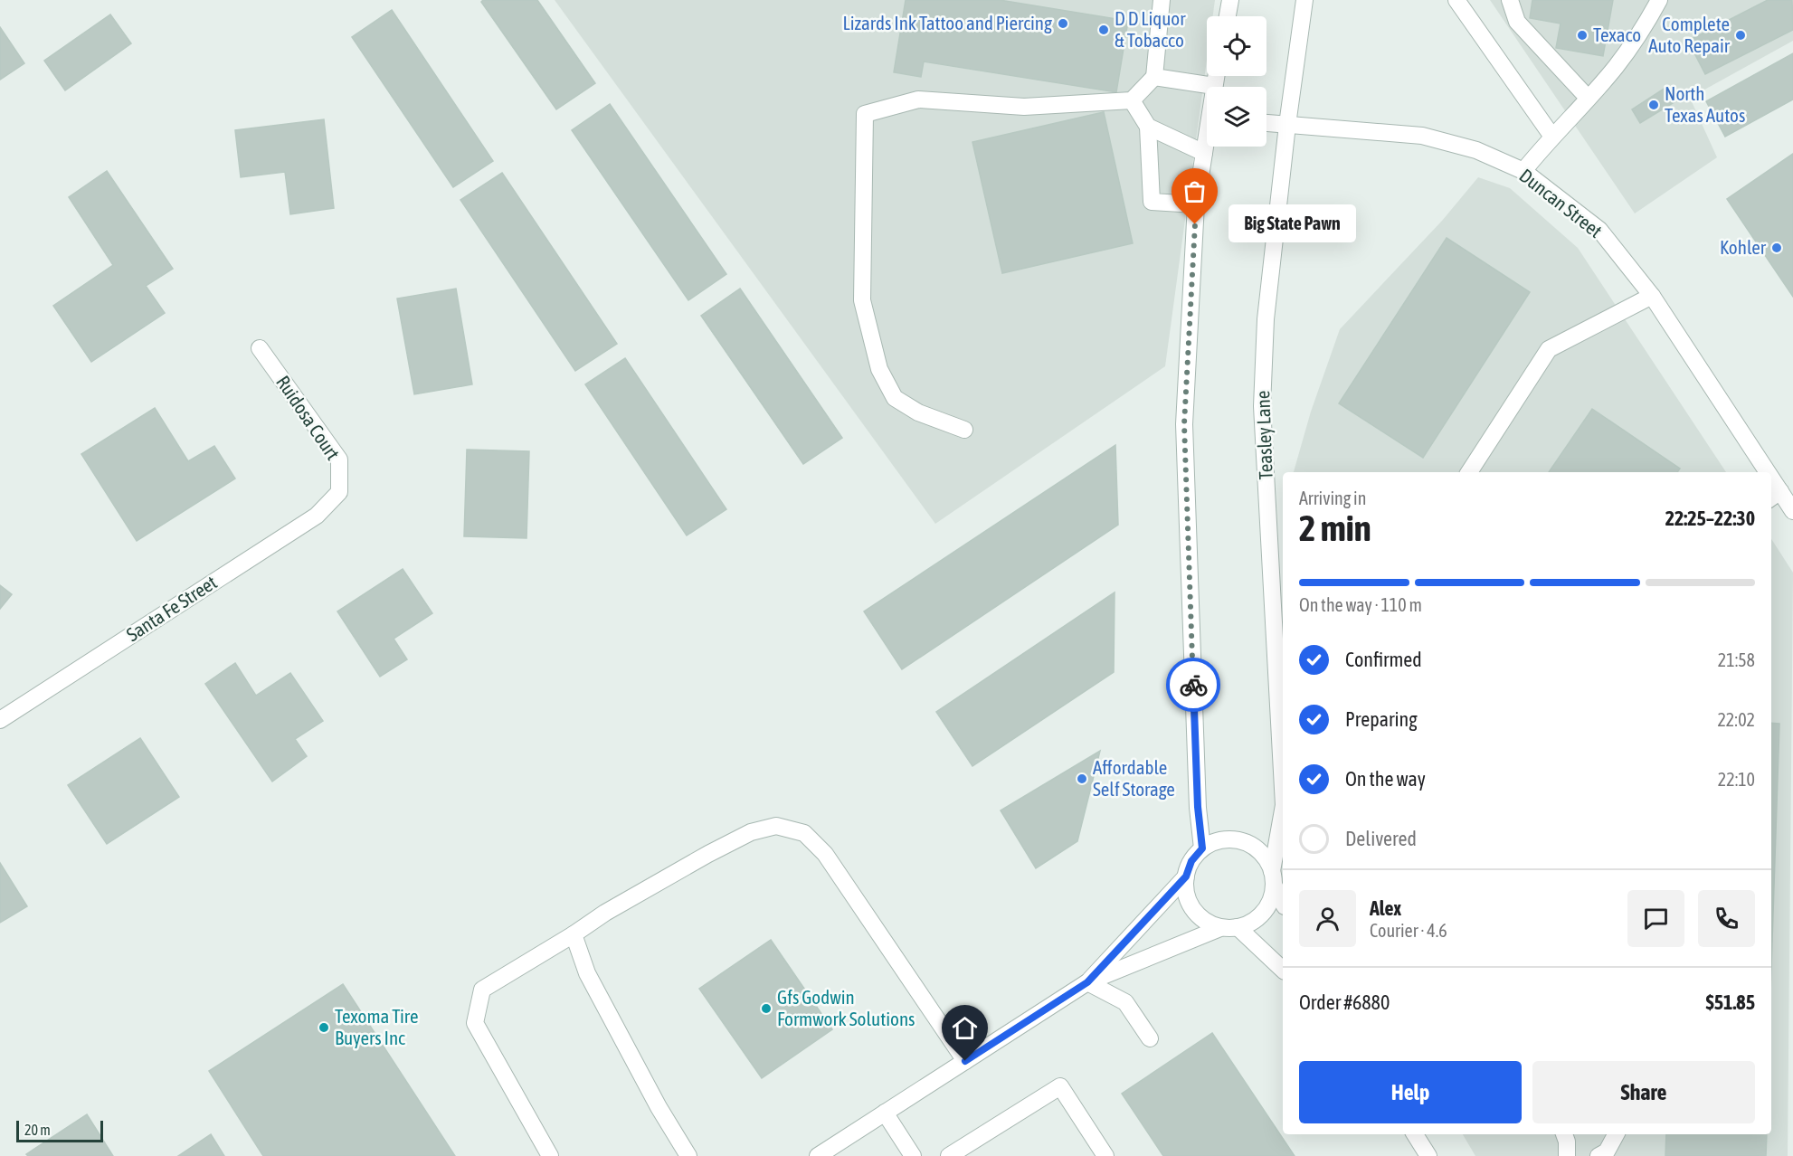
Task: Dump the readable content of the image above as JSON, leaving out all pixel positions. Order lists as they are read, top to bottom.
{
  "streets": {
    "street": [
      "Duncan Street",
      "Ruidosa Court",
      "Teasley Lane",
      "Santa Fe Street"
    ]
  },
  "crossings": [
    ["Duncan Street", "Teasley Lane"],
    ["Ruidosa Court", "Santa Fe Street"]
  ],
  "places": [
    "Lizards Ink Tattoo and Piercing",
    "D D Liquor & Tobacco",
    "Texaco",
    "Complete Auto Repair",
    "North Texas Autos",
    "Big State Pawn",
    "Kohler",
    "Affordable Self Storage",
    "Gfs Godwin Formwork Solutions",
    "Texoma Tire Buyers Inc"
  ],
  "scale_bar": "20 m",
  "page": {
    "bubble": "Big State Pawn",
    "heading": ["2 min", "Arriving in", "22:25–22:30"],
    "panel": [
      "Alex",
      "Courier · 4.6",
      "Order #6880",
      "$51.85"
    ],
    "bar": "On the way · 110 m",
    "list": [
      ["Confirmed", "21:58"],
      ["Preparing", "22:02"],
      ["On the way", "22:10"],
      "Delivered"
    ],
    "buttons": ["Help", "Share"],
    "scale": "20 m"
  }
}
